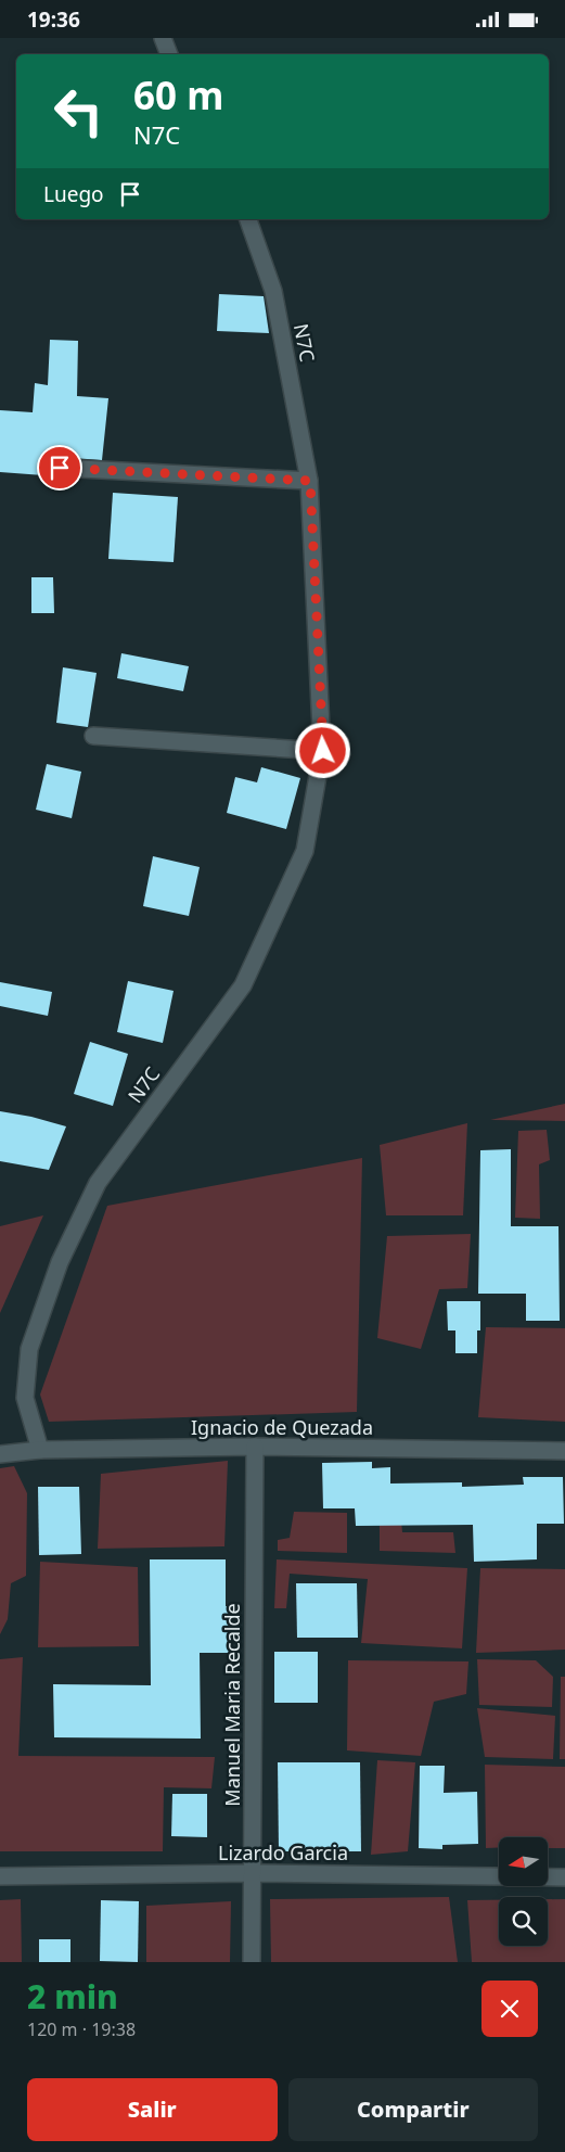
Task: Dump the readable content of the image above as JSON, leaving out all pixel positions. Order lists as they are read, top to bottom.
{
  "streets": {
    "street": [
      "N7C",
      "Ignacio de Quezada",
      "Manuel Maria Recalde",
      "Lizardo Garcia"
    ]
  },
  "crossings": [
    ["N7C", "Ignacio de Quezada"],
    ["Ignacio de Quezada", "Manuel Maria Recalde"],
    ["Manuel Maria Recalde", "Lizardo Garcia"]
  ],
  "north": "left",
  "page": {
    "status": "19:36",
    "turn": ["60 m", "N7C"],
    "then": "Luego",
    "heading": ["2 min", "120 m · 19:38"],
    "buttons": ["Salir", "Compartir"]
  }
}
